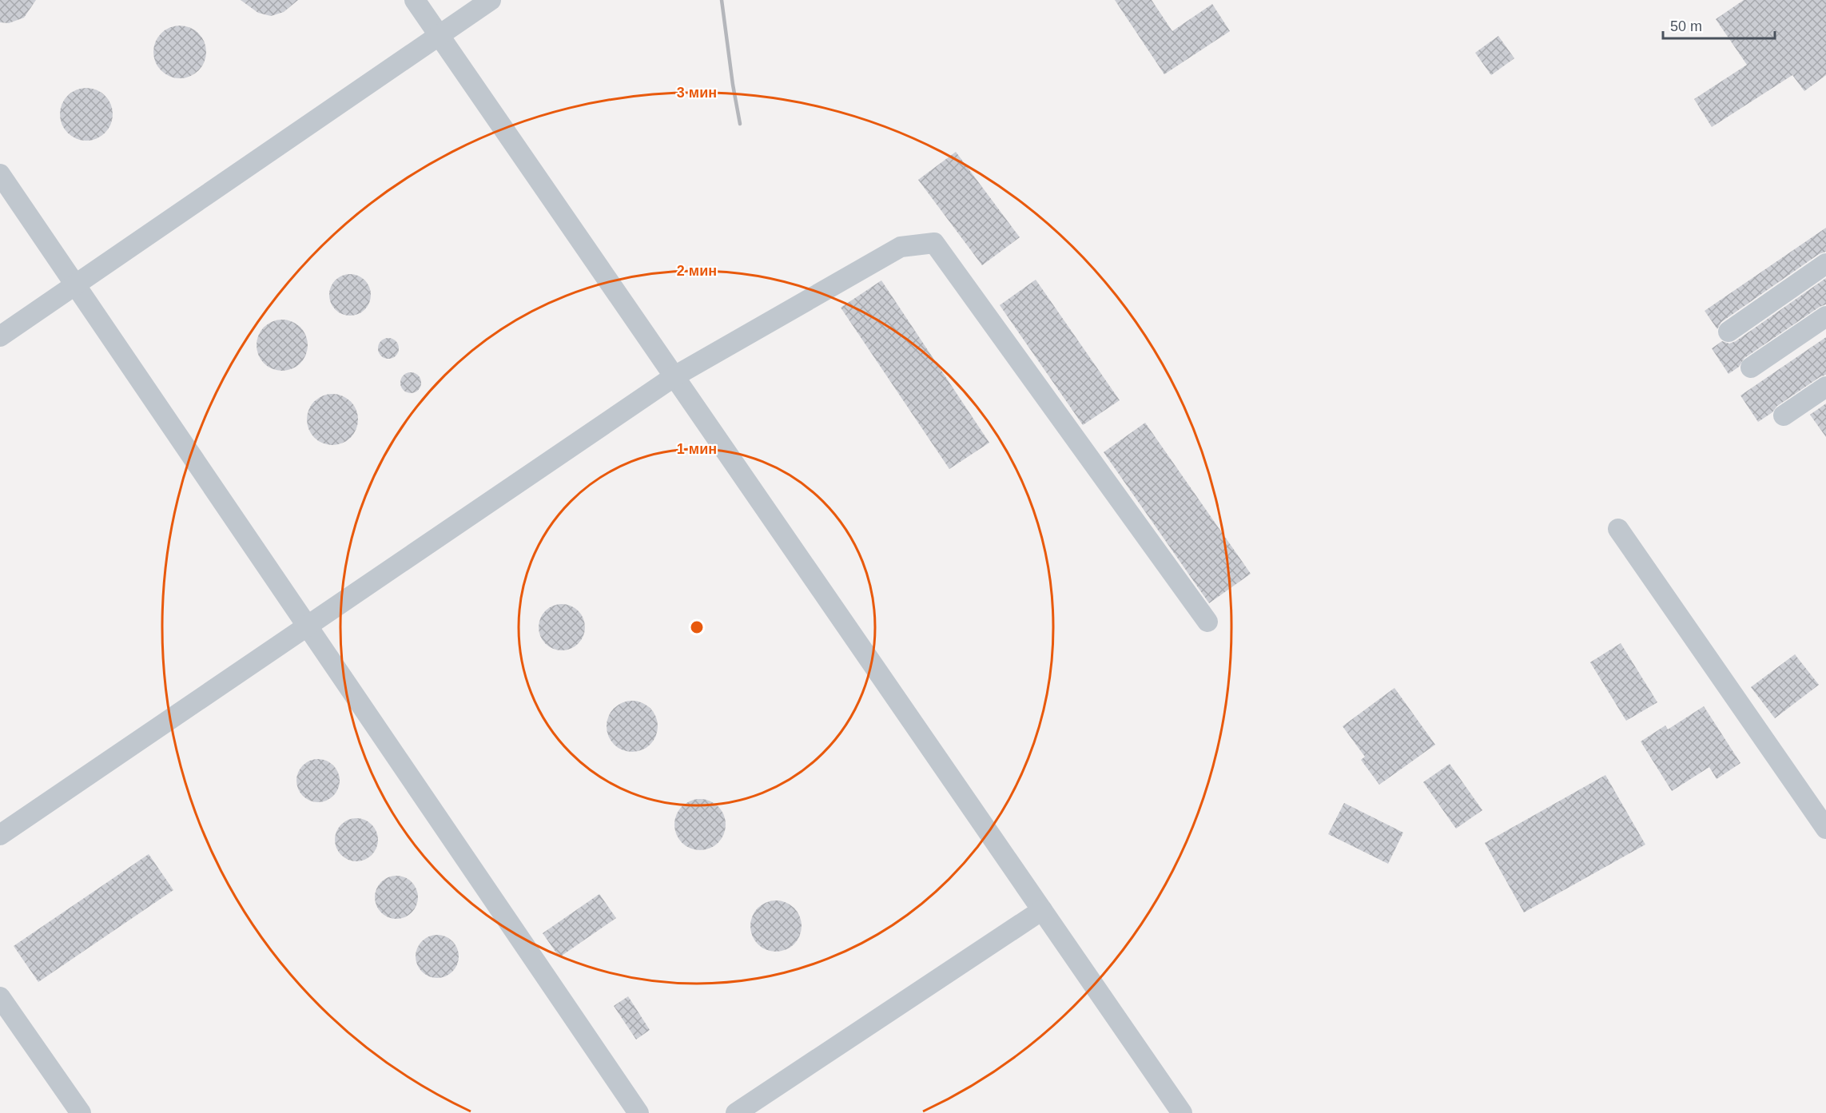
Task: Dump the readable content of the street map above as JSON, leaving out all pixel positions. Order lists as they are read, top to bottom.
{
  "scale_bar": "50 m",
  "rings": ["3 мин", "2 мин", "1 мин"]
}
